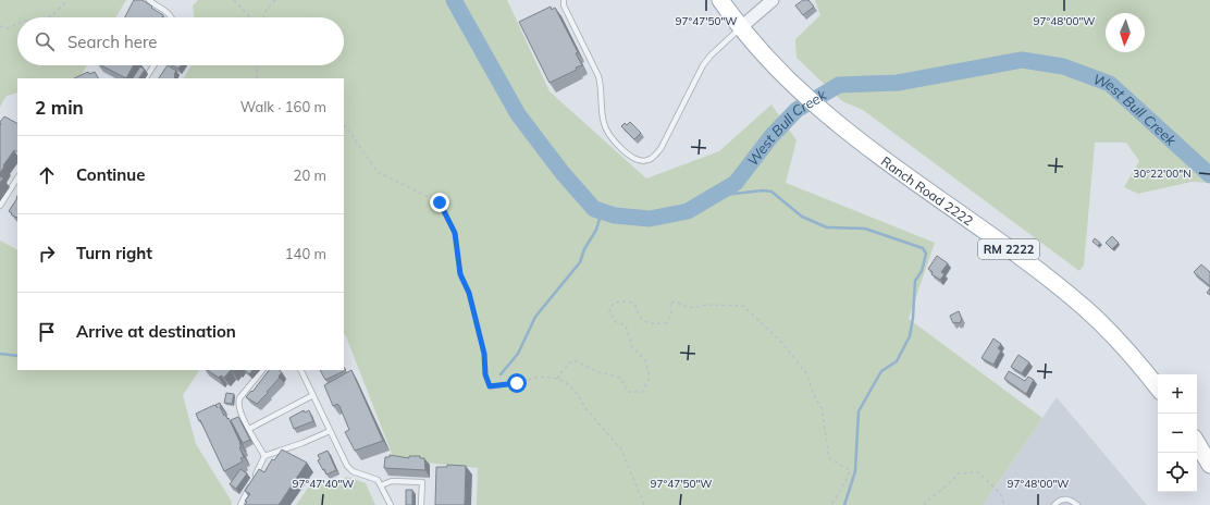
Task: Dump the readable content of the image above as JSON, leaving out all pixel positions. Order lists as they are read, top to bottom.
{
  "streets": {
    "main road": ["Ranch Road 2222", "RM 2222"]
  },
  "water": ["West Bull Creek"],
  "north": "bottom",
  "page": {
    "search": "Search here",
    "heading": ["2 min", "Walk · 160 m"],
    "list": [
      ["Continue", "20 m"],
      ["Turn right", "140 m"],
      "Arrive at destination"
    ],
    "map_buttons": ["+", "−"]
  },
  "coordinates": [
    "97°47'50\"W",
    "97°48'00\"W",
    "30°22'00\"N",
    "97°47'40\"W"
  ]
}
